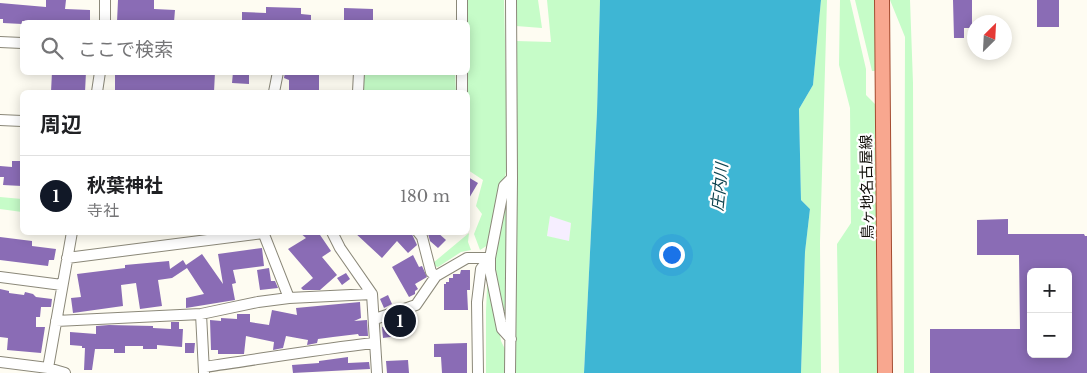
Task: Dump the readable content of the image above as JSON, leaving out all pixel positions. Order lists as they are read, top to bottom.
{
  "streets": {
    "main road": ["鳥ヶ地名古屋線"]
  },
  "water": ["庄内川"],
  "north": "top right",
  "page": {
    "search": "ここで検索",
    "heading": "周辺",
    "list": [
      {
        "mark": "1",
        "name": "秋葉神社",
        "note": "寺社",
        "value": "180 m"
      }
    ],
    "map_buttons": ["+", "−"],
    "pins": "1"
  }
}
